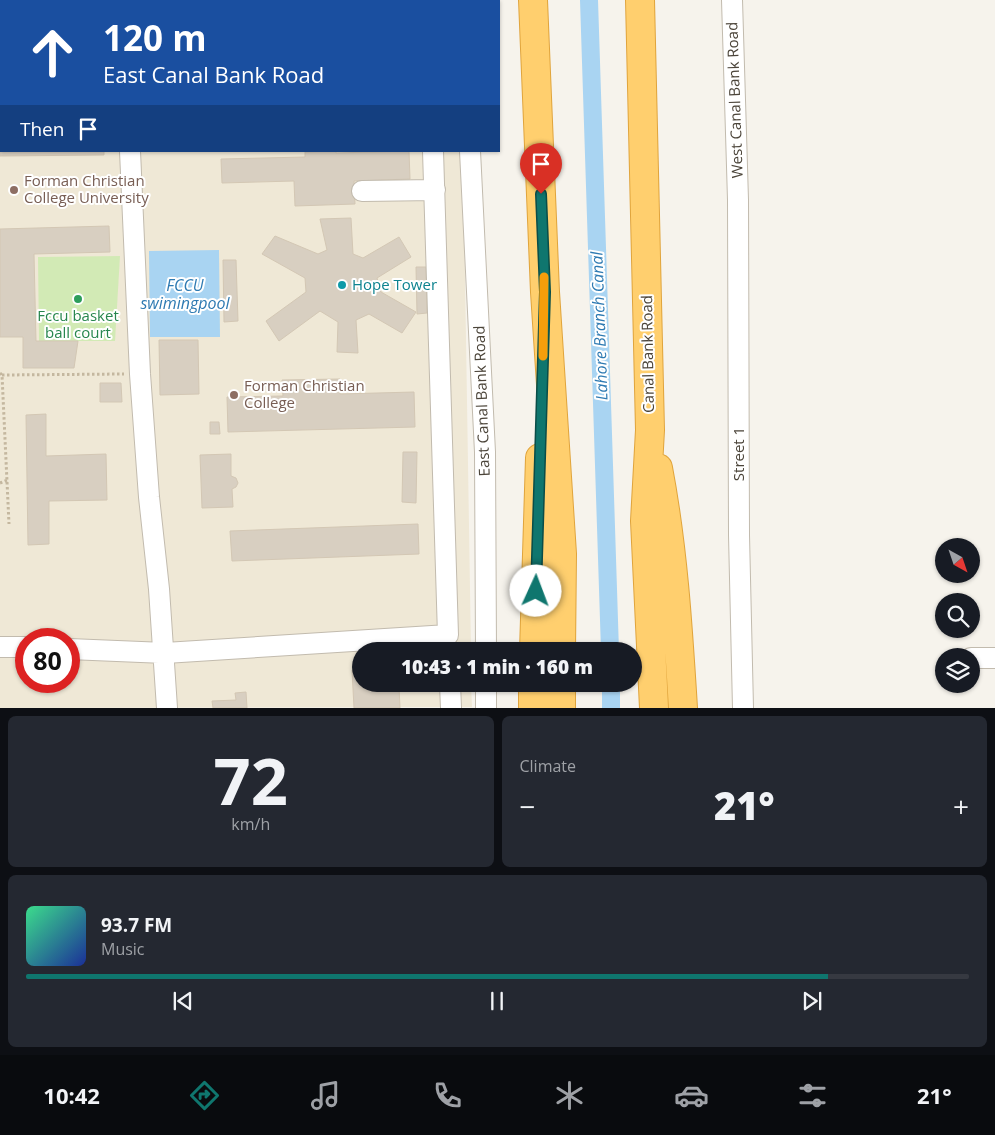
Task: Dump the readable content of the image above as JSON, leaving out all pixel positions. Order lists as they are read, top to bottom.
{
  "streets": {
    "highway": ["Canal Bank Road"],
    "street": ["West Canal Bank Road", "East Canal Bank Road", "Street 1"]
  },
  "crossings": [
    ["West Canal Bank Road", "Street 1"]
  ],
  "water": ["FCCU swimingpool", "Lahore Branch Canal"],
  "places": [
    "Forman Christian College University",
    "Hope Tower",
    "Fccu basket ball court",
    "Forman Christian College"
  ],
  "north": "bottom right",
  "page": {
    "turn": ["120 m", "East Canal Bank Road"],
    "then": "Then",
    "limit": "80",
    "trip": "10:43 · 1 min · 160 m",
    "tile": [
      ["72", "km/h"],
      "Climate"
    ],
    "heat": ["−", "21°", "+"],
    "song": ["93.7 FM", "Music"],
    "tabs": ["10:42", "21°"]
  }
}
